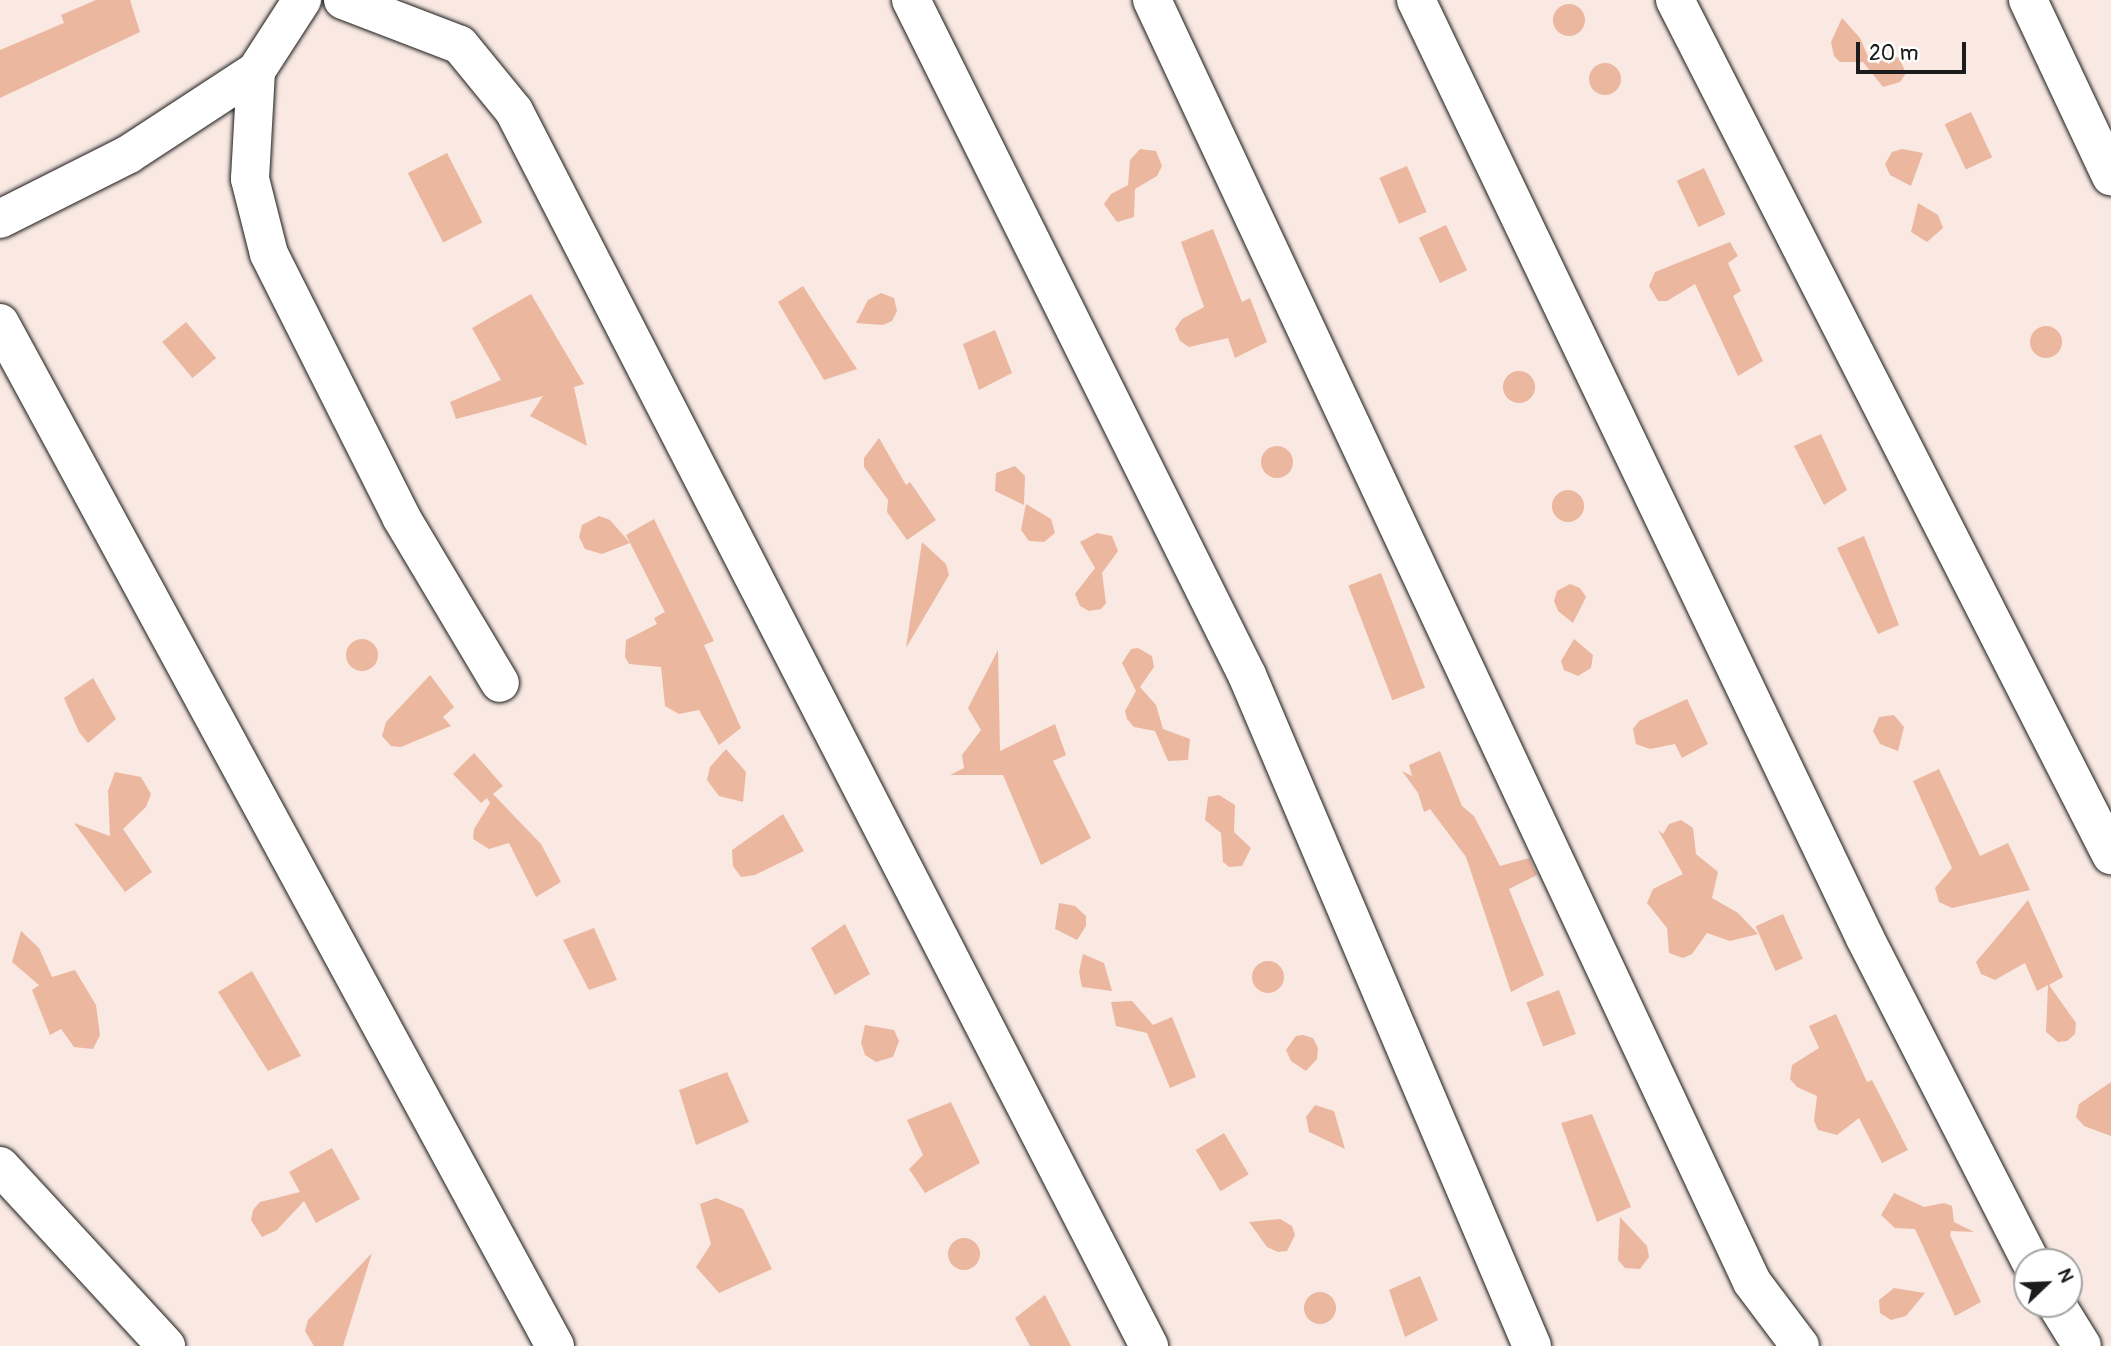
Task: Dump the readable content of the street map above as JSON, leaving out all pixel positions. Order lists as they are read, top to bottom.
{
  "scale_bar": "20 m",
  "north": "top right"
}
